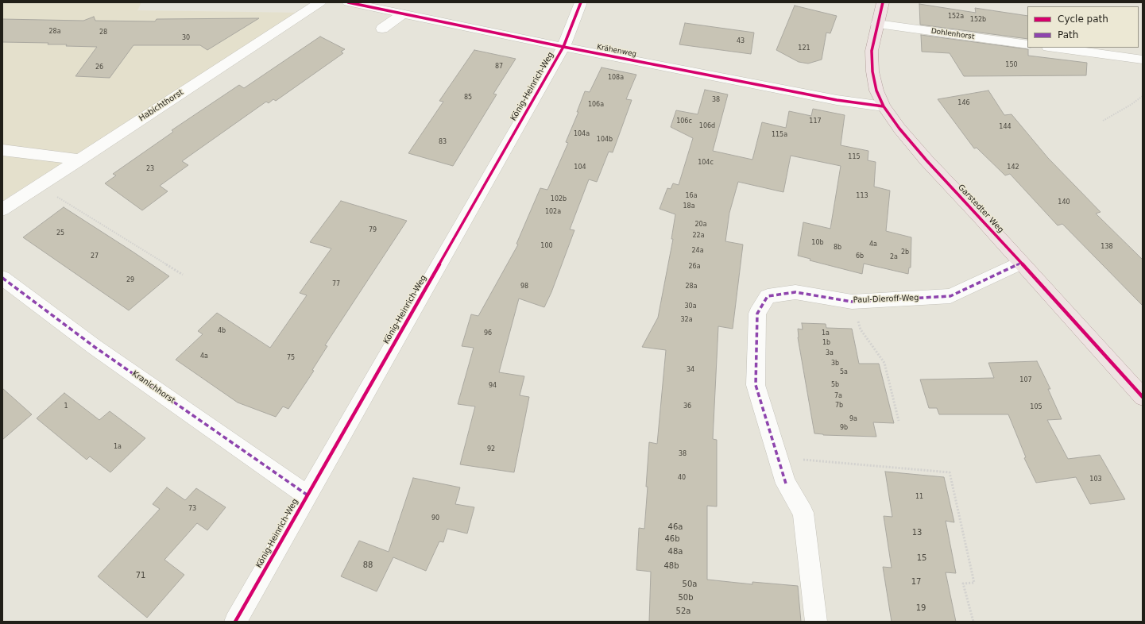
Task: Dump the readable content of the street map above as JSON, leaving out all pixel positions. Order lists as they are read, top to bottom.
{
  "streets": {
    "main road": ["Garstedter Weg"],
    "street": [
      "Dohlenhorst",
      "Krähenweg",
      "König-Heinrich-Weg",
      "Habichthorst",
      "Paul-Dieroff-Weg",
      "Kranichhorst"
    ]
  },
  "crossings": [
    ["Dohlenhorst", "Garstedter Weg"],
    ["Krähenweg", "König-Heinrich-Weg"],
    ["Krähenweg", "Garstedter Weg"],
    ["König-Heinrich-Weg", "Kranichhorst"],
    ["Garstedter Weg", "Paul-Dieroff-Weg"]
  ],
  "house_numbers": [
    "152a",
    "152b",
    "28a",
    "28",
    "30",
    "43",
    "121",
    "150",
    "87",
    "26",
    "108a",
    "85",
    "38",
    "146",
    "106a",
    "106c",
    "117",
    "106d",
    "144",
    "104a",
    "115a",
    "104b",
    "83",
    "115",
    "104c",
    "104",
    "142",
    "23",
    "16a",
    "113",
    "102b",
    "140",
    "18a",
    "102a",
    "20a",
    "79",
    "25",
    "22a",
    "10b",
    "4a",
    "100",
    "138",
    "8b",
    "24a",
    "2b",
    "27",
    "6b",
    "2a",
    "26a",
    "29",
    "77",
    "98",
    "28a",
    "30a",
    "32a",
    "4b",
    "96",
    "1a",
    "1b",
    "3a",
    "4a",
    "75",
    "3b",
    "34",
    "5a",
    "107",
    "5b",
    "94",
    "7a",
    "7b",
    "1",
    "36",
    "105",
    "9a",
    "9b",
    "1a",
    "92",
    "38",
    "40",
    "103",
    "11",
    "73",
    "90",
    "46a",
    "13",
    "46b",
    "48a",
    "15",
    "88",
    "48b",
    "71",
    "17",
    "50a",
    "50b",
    "19",
    "52a"
  ],
  "legend": ["Cycle path", "Path"]
}
